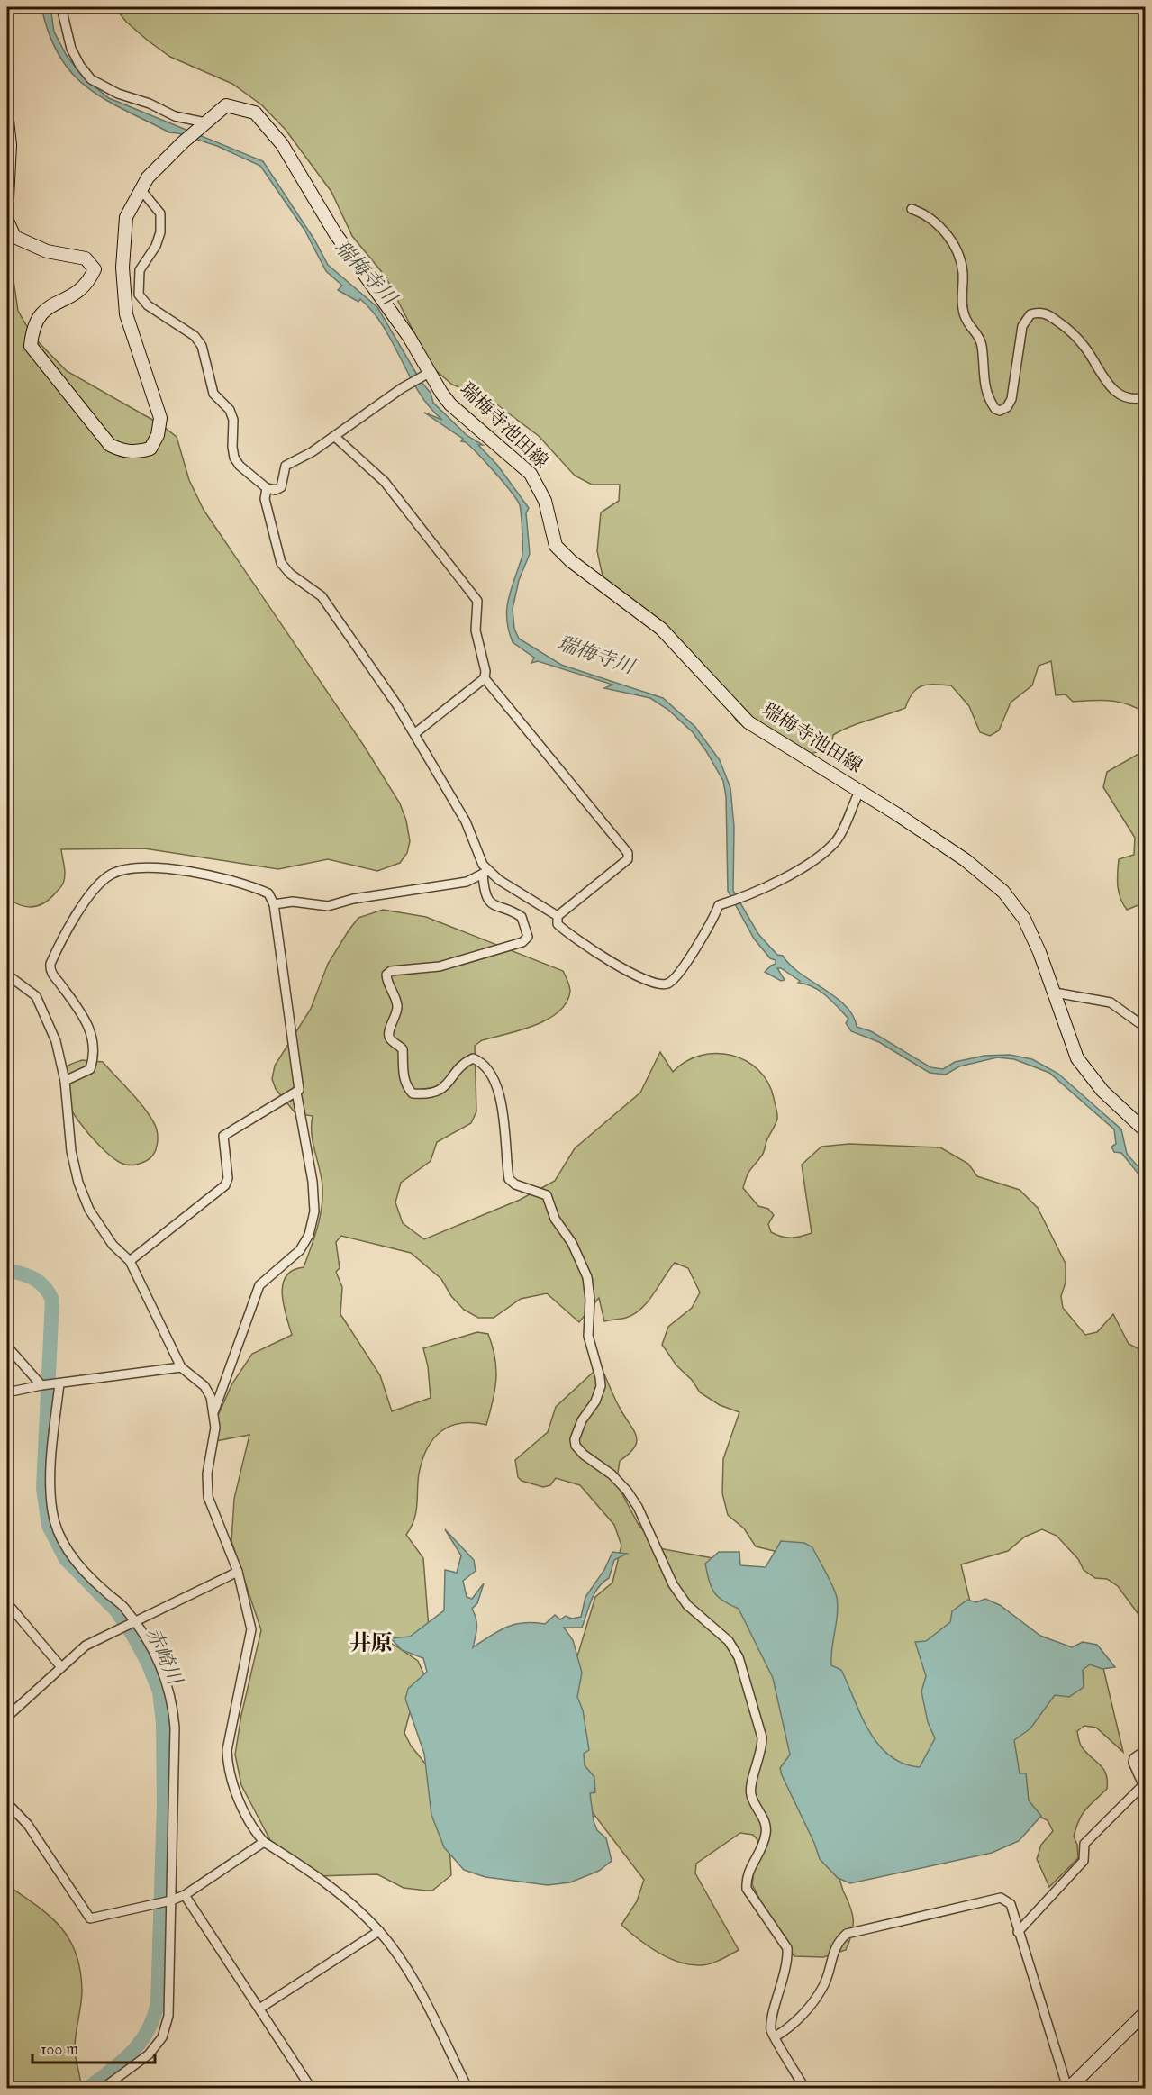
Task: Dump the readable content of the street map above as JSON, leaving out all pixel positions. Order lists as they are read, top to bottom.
{
  "streets": {
    "main road": ["瑞梅寺池田線"]
  },
  "districts": ["井原"],
  "water": ["瑞梅寺川", "赤崎川"],
  "scale_bar": "100 m"
}
